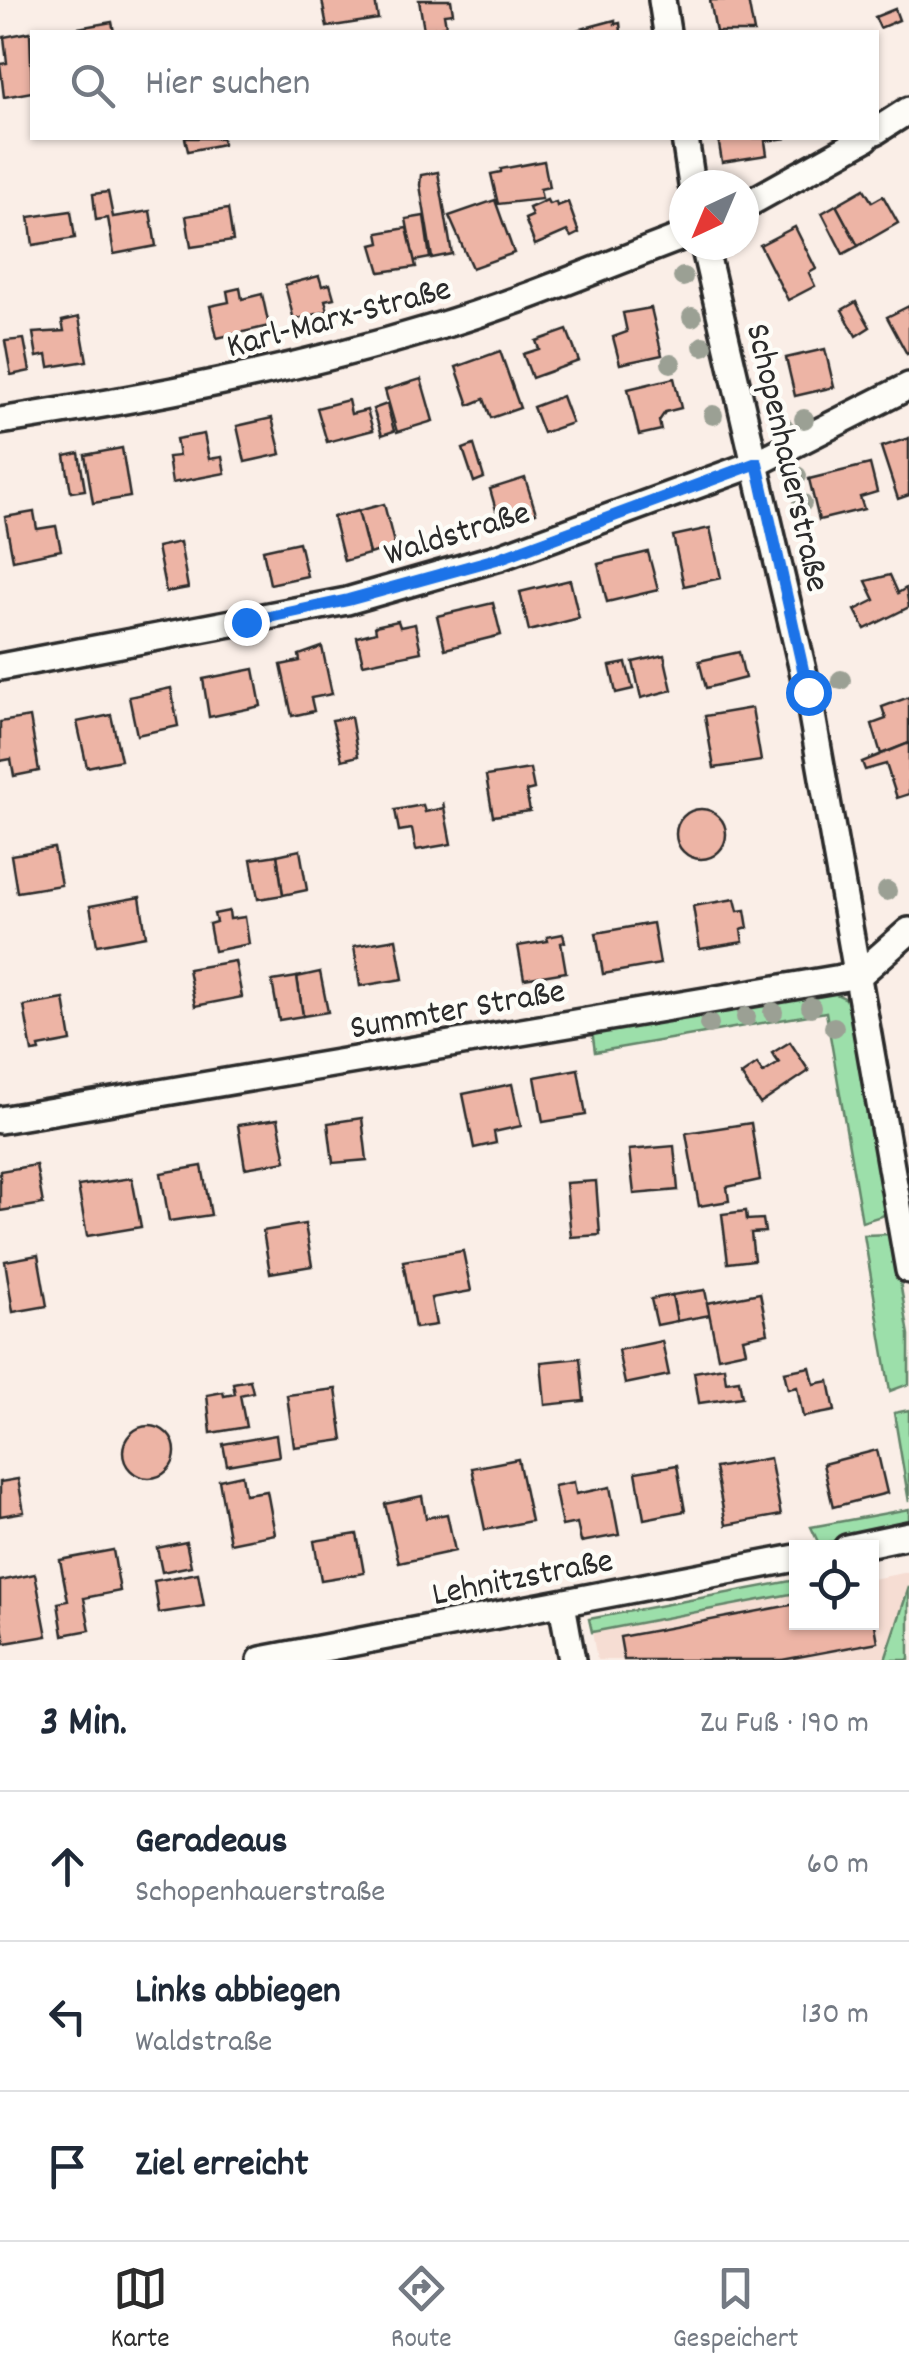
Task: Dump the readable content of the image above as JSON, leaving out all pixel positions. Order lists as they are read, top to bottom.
{
  "streets": {
    "street": [
      "Karl-Marx-Straße",
      "Schopenhauerstraße",
      "Waldstraße",
      "Summter Straße",
      "Lehnitzstraße"
    ]
  },
  "crossings": [
    ["Schopenhauerstraße", "Waldstraße"],
    ["Schopenhauerstraße", "Summter Straße"]
  ],
  "north": "bottom left",
  "page": {
    "search": "Hier suchen",
    "heading": ["3 Min.", "Zu Fuß · 190 m"],
    "list": [
      ["Geradeaus", "Schopenhauerstraße", "60 m"],
      ["Links abbiegen", "Waldstraße", "130 m"],
      "Ziel erreicht"
    ],
    "nav": ["Karte", "Route", "Gespeichert"]
  }
}
